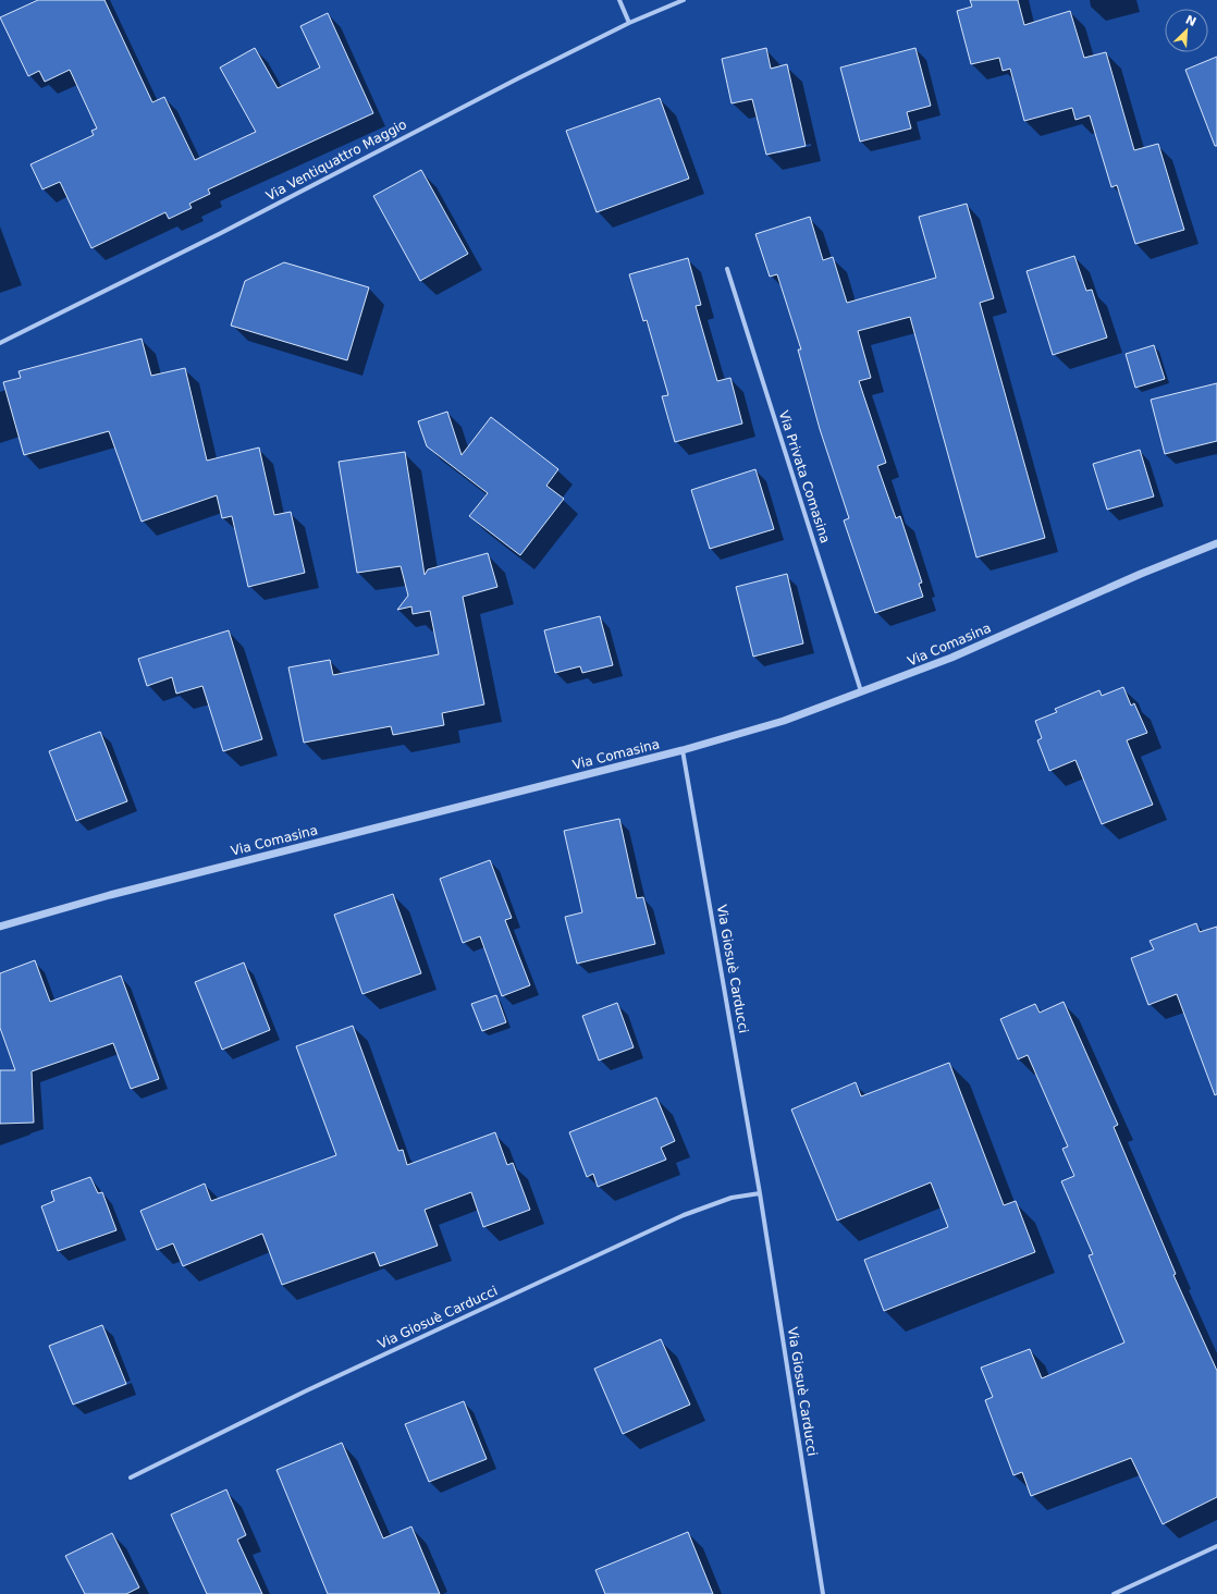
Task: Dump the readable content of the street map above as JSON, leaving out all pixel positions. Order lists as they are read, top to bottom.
{
  "streets": {
    "street": [
      "Via Ventiquattro Maggio",
      "Via Privata Comasina",
      "Via Comasina",
      "Via Giosuè Carducci"
    ]
  },
  "crossings": [
    ["Via Privata Comasina", "Via Comasina"],
    ["Via Comasina", "Via Giosuè Carducci"]
  ],
  "north": "top right"
}
